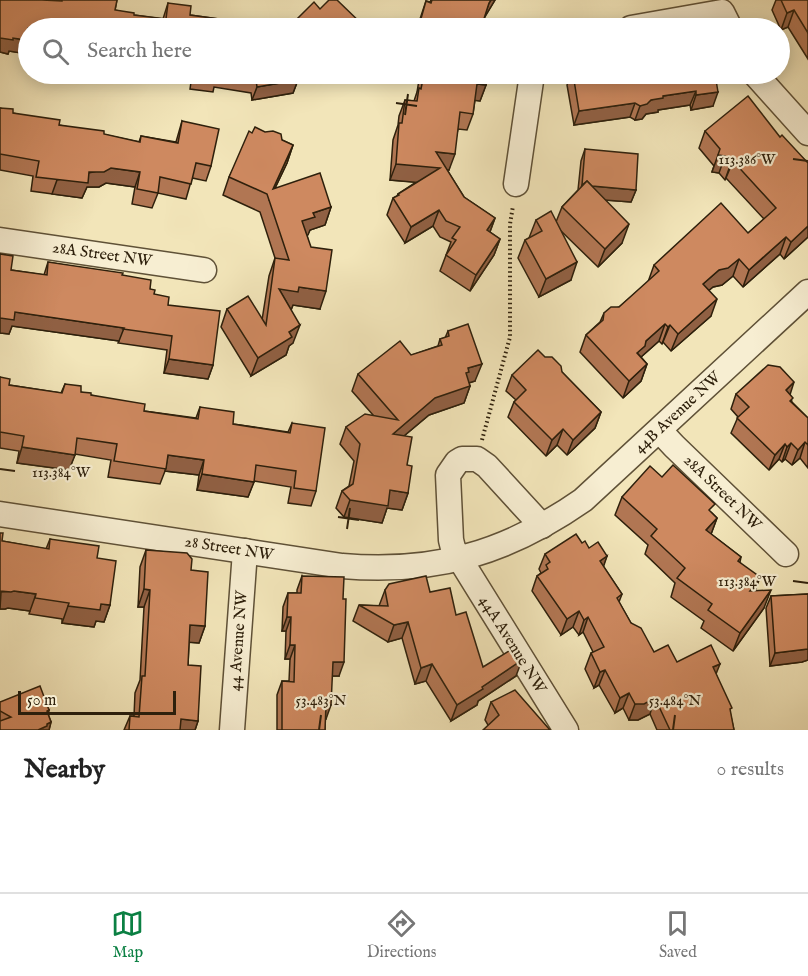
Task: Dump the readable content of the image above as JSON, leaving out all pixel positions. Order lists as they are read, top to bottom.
{
  "streets": {
    "street": [
      "28A Street NW",
      "44B Avenue NW",
      "28 Street NW",
      "44 Avenue NW",
      "44A Avenue NW"
    ]
  },
  "crossings": [
    ["28A Street NW", "44B Avenue NW"],
    ["44B Avenue NW", "28 Street NW"],
    ["28 Street NW", "44 Avenue NW"],
    ["28 Street NW", "44A Avenue NW"]
  ],
  "scale_bar": "50 m",
  "page": {
    "search": "Search here",
    "scale": "50 m",
    "heading": ["Nearby", "0 results"],
    "nav": ["Map", "Directions", "Saved"]
  },
  "coordinates": [
    "113.386°W",
    "113.384°W",
    "53.483°N",
    "53.484°N"
  ]
}
